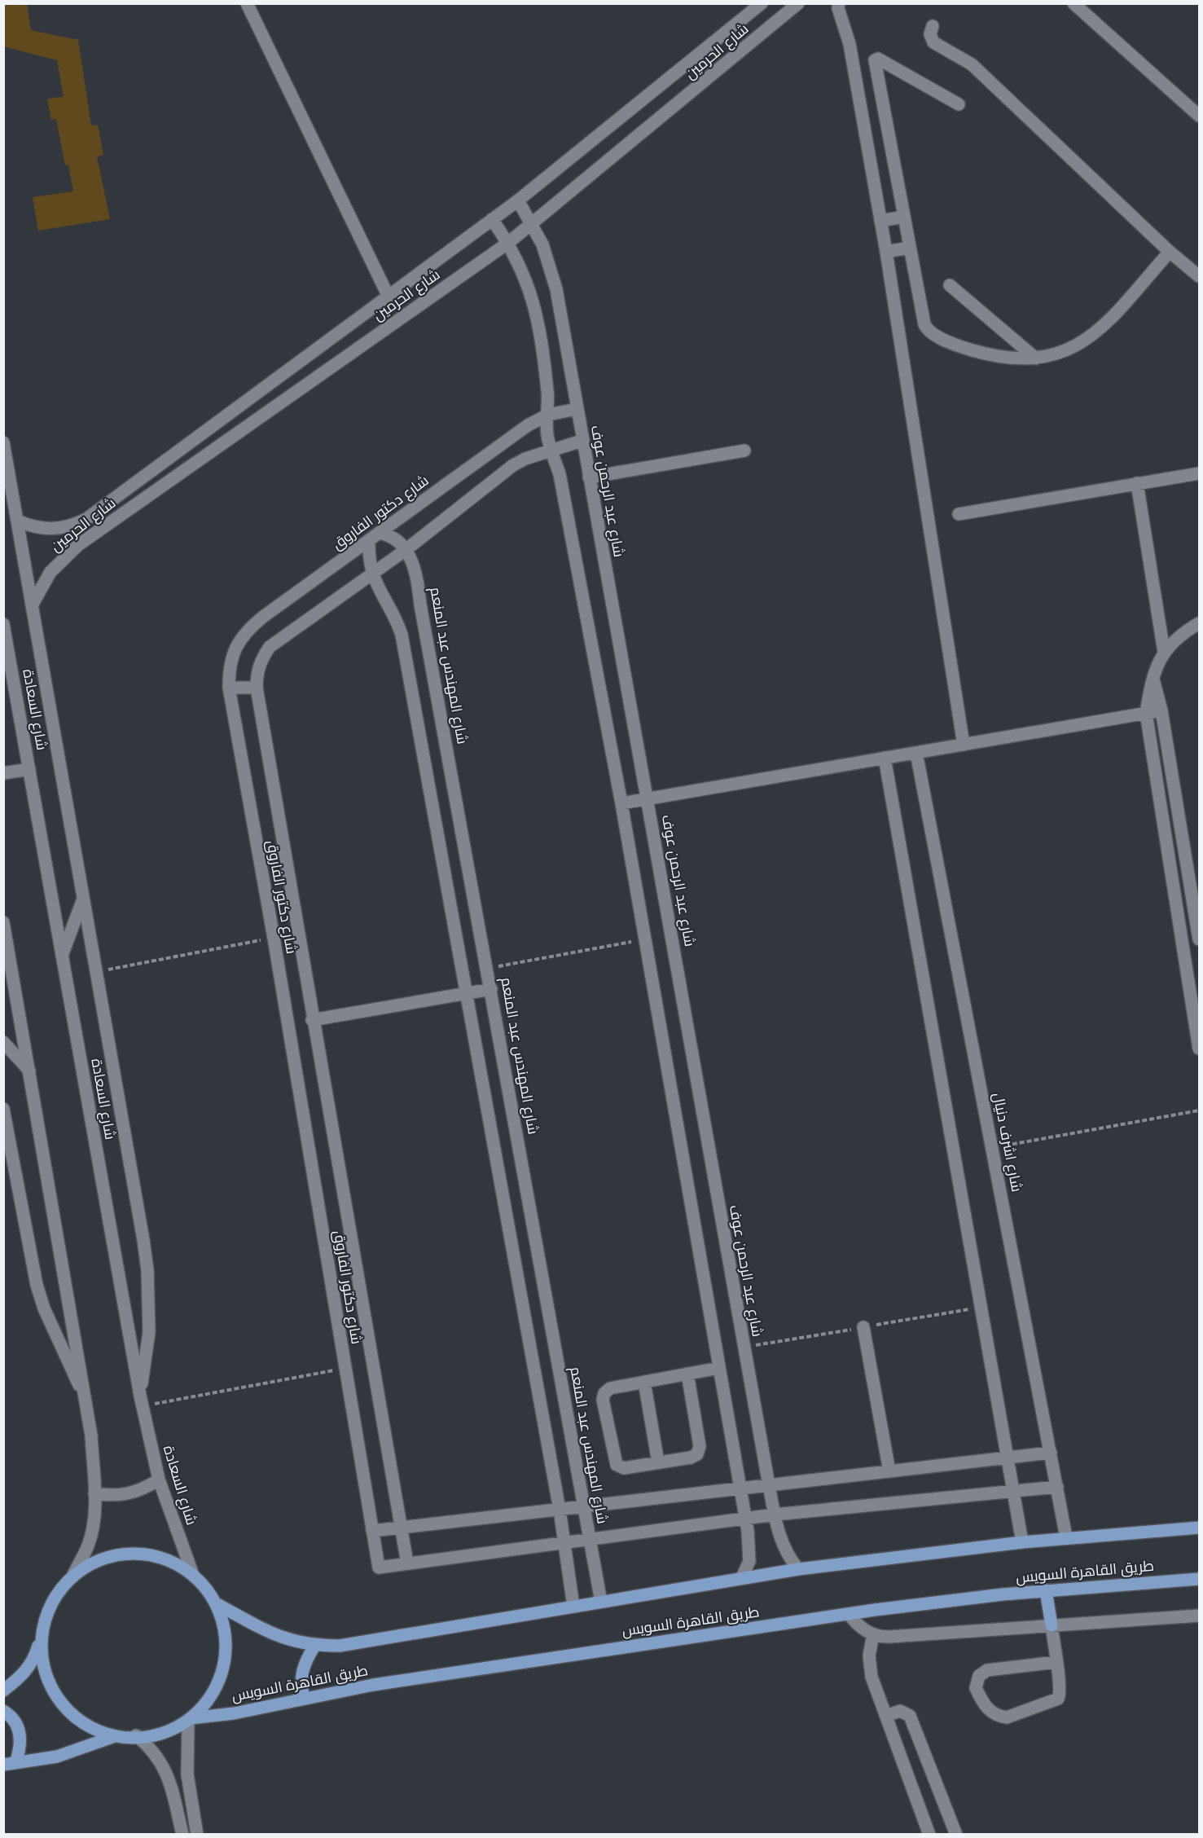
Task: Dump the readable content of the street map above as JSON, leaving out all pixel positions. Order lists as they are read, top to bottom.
{
  "streets": {
    "main road": ["طريق القاهرة السويس"],
    "street": [
      "شارع الحرمين",
      "شارع عبد الرحمن عوف",
      "شارع دكتور الفاروق",
      "شارع المهندس عبد المنعم",
      "شارع السعادة",
      "شارع اشرف دنيال"
    ]
  },
  "crossings": [
    ["شارع الحرمين", "شارع عبد الرحمن عوف"],
    ["شارع عبد الرحمن عوف", "شارع دكتور الفاروق"],
    ["شارع عبد الرحمن عوف", "طريق القاهرة السويس"],
    ["شارع دكتور الفاروق", "شارع المهندس عبد المنعم"],
    ["شارع المهندس عبد المنعم", "طريق القاهرة السويس"],
    ["شارع اشرف دنيال", "طريق القاهرة السويس"]
  ]
}
